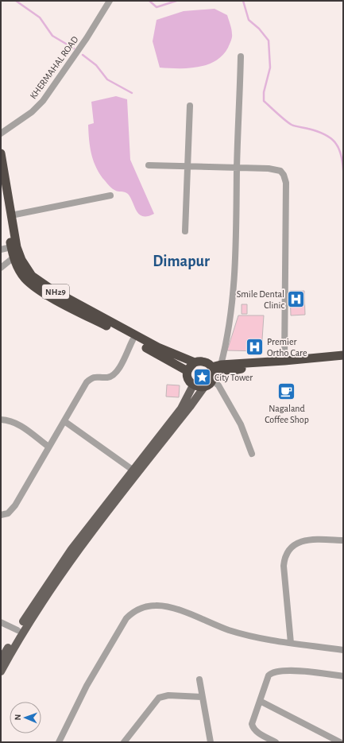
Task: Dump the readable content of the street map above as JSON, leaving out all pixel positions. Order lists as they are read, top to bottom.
{
  "streets": {
    "highway": ["NH29"],
    "street": ["KHERMAHAL ROAD"]
  },
  "districts": ["Dimapur"],
  "places": {
    "hospital": ["Smile Dental Clinic", "Premier Ortho Care"],
    "place": ["City Tower"],
    "cafe": ["Nagaland Coffee Shop"]
  },
  "north": "left"
}
